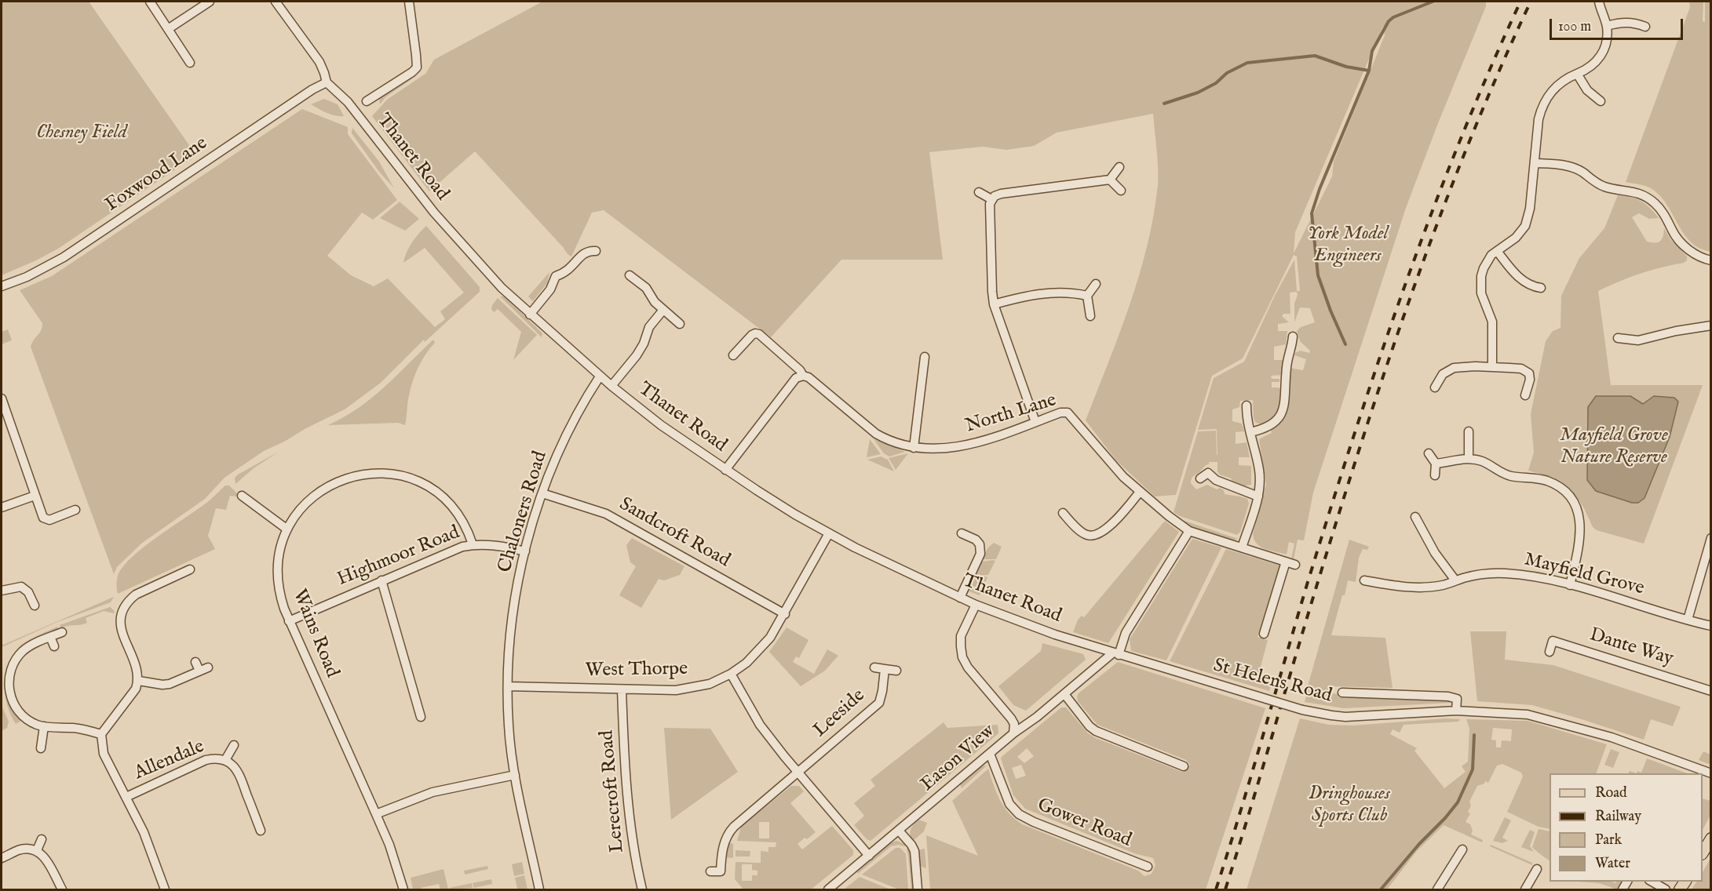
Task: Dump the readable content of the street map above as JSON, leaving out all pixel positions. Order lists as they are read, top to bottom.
{
  "streets": {
    "street": [
      "Thanet Road",
      "Foxwood Lane",
      "North Lane",
      "Chaloners Road",
      "Sandcroft Road",
      "Highmoor Road",
      "Mayfield Grove",
      "Wains Road",
      "Dante Way",
      "West Thorpe",
      "St Helens Road",
      "Leeside",
      "Eason View",
      "Allendale",
      "Lerecroft Road",
      "Gower Road"
    ]
  },
  "crossings": [
    ["Thanet Road", "Foxwood Lane"],
    ["Thanet Road", "Chaloners Road"],
    ["Thanet Road", "West Thorpe"],
    ["Thanet Road", "St Helens Road"],
    ["Thanet Road", "Eason View"],
    ["Chaloners Road", "Sandcroft Road"],
    ["Chaloners Road", "Highmoor Road"],
    ["Chaloners Road", "West Thorpe"],
    ["Sandcroft Road", "West Thorpe"],
    ["Highmoor Road", "Wains Road"],
    ["West Thorpe", "Lerecroft Road"],
    ["St Helens Road", "Eason View"],
    ["Eason View", "Gower Road"]
  ],
  "parks": [
    "Chesney Field",
    "York Model Engineers",
    "Mayfield Grove Nature Reserve",
    "Dringhouses Sports Club"
  ],
  "legend": [
    "Road",
    "Railway",
    "Park",
    "Water"
  ],
  "scale_bar": "100 m"
}
